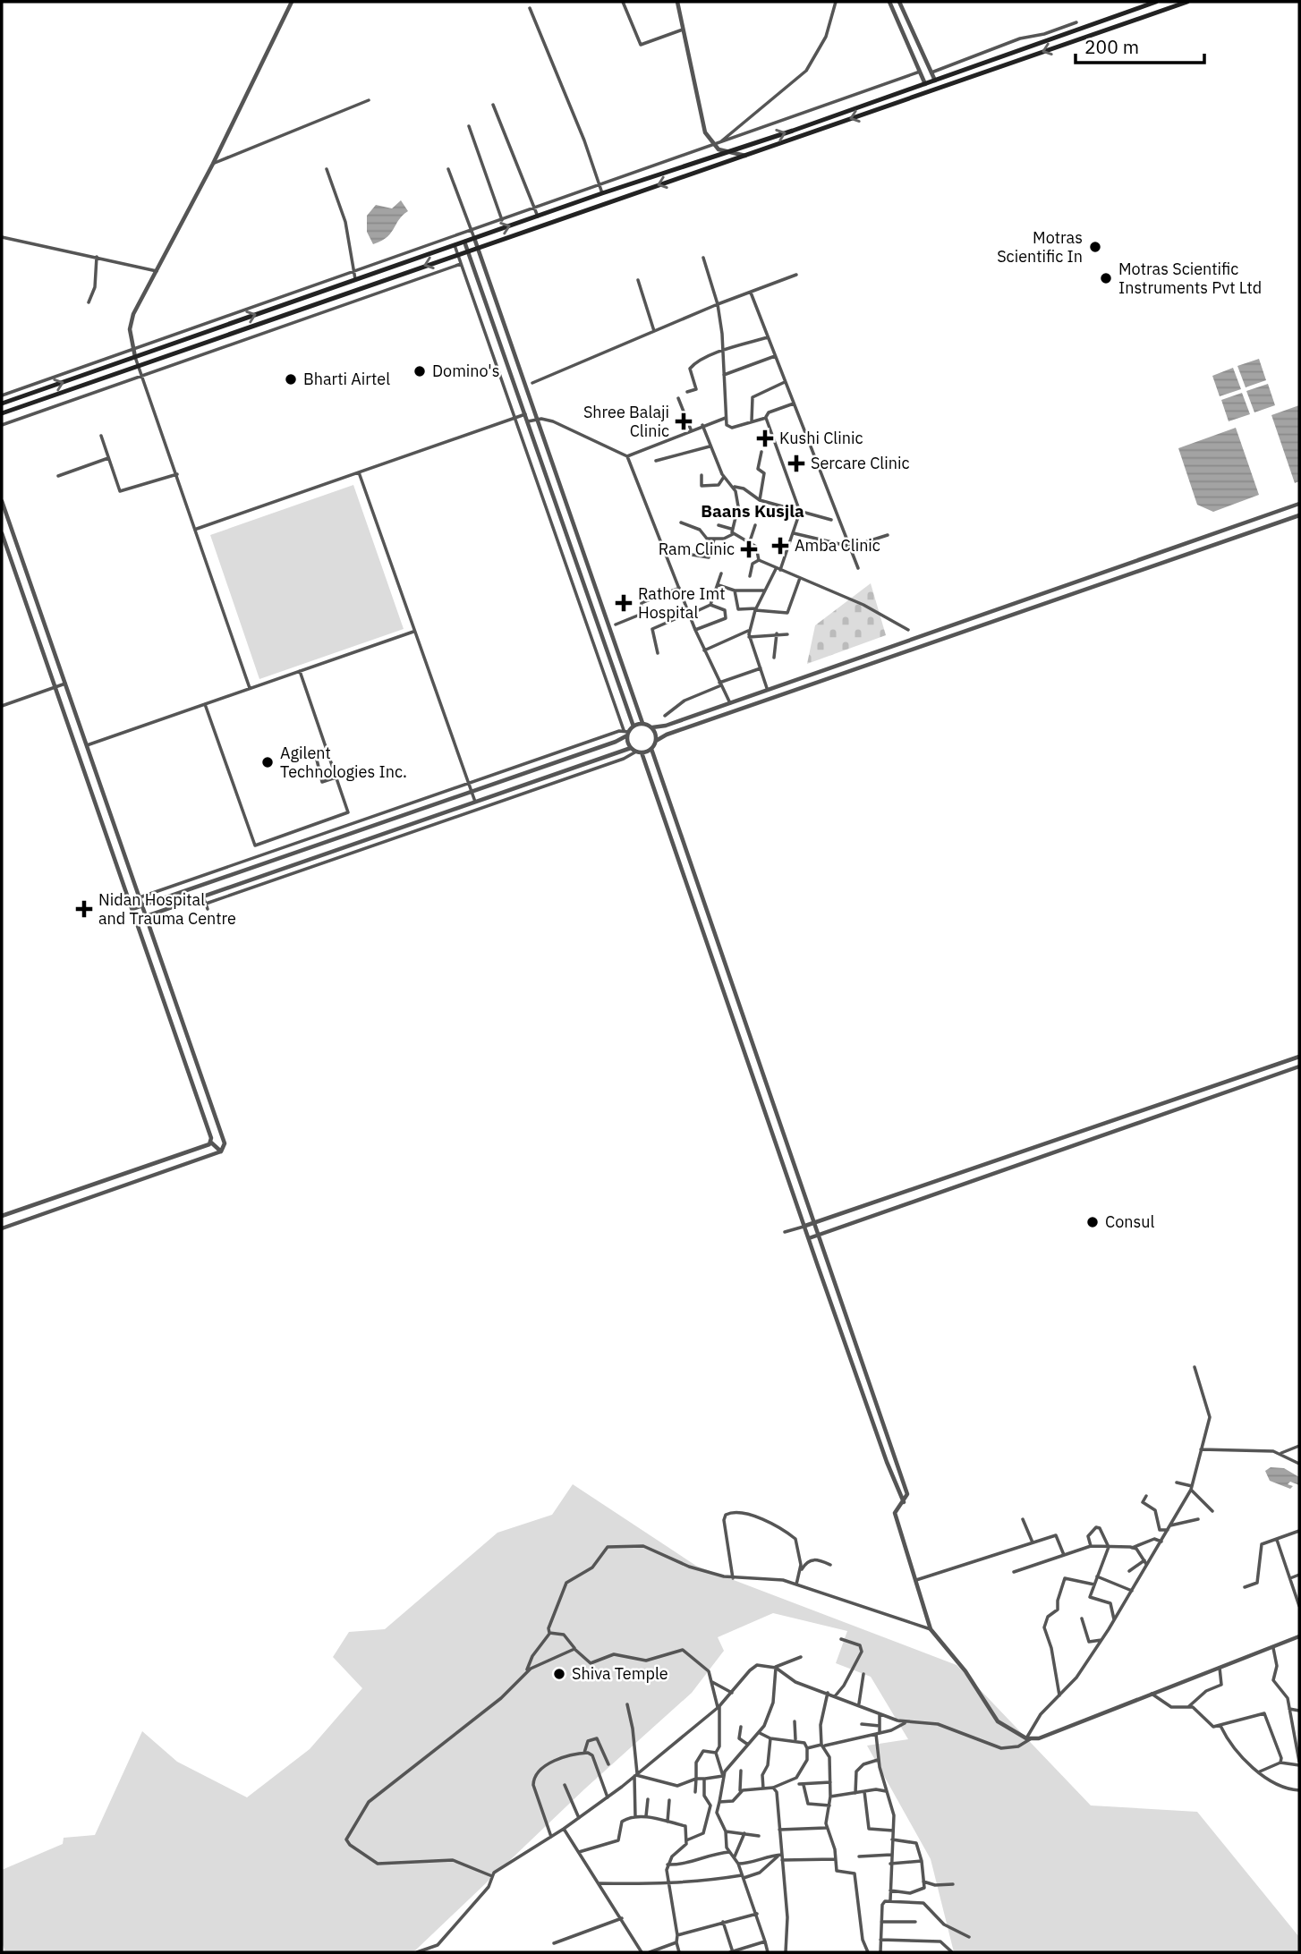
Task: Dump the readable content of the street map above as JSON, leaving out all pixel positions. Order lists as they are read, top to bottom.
{
  "districts": ["Baans Kusjla"],
  "places": {
    "other": [
      "Motras Scientific In",
      "Motras Scientific Instruments Pvt Ltd",
      "Domino's",
      "Bharti Airtel",
      "Agilent Technologies Inc.",
      "Consul",
      "Shiva Temple"
    ],
    "health": [
      "Shree Balaji Clinic",
      "Kushi Clinic",
      "Sercare Clinic",
      "Amba Clinic",
      "Ram Clinic",
      "Rathore Imt Hospital",
      "Nidan Hospital and Trauma Centre"
    ]
  },
  "scale_bar": "200 m"
}
